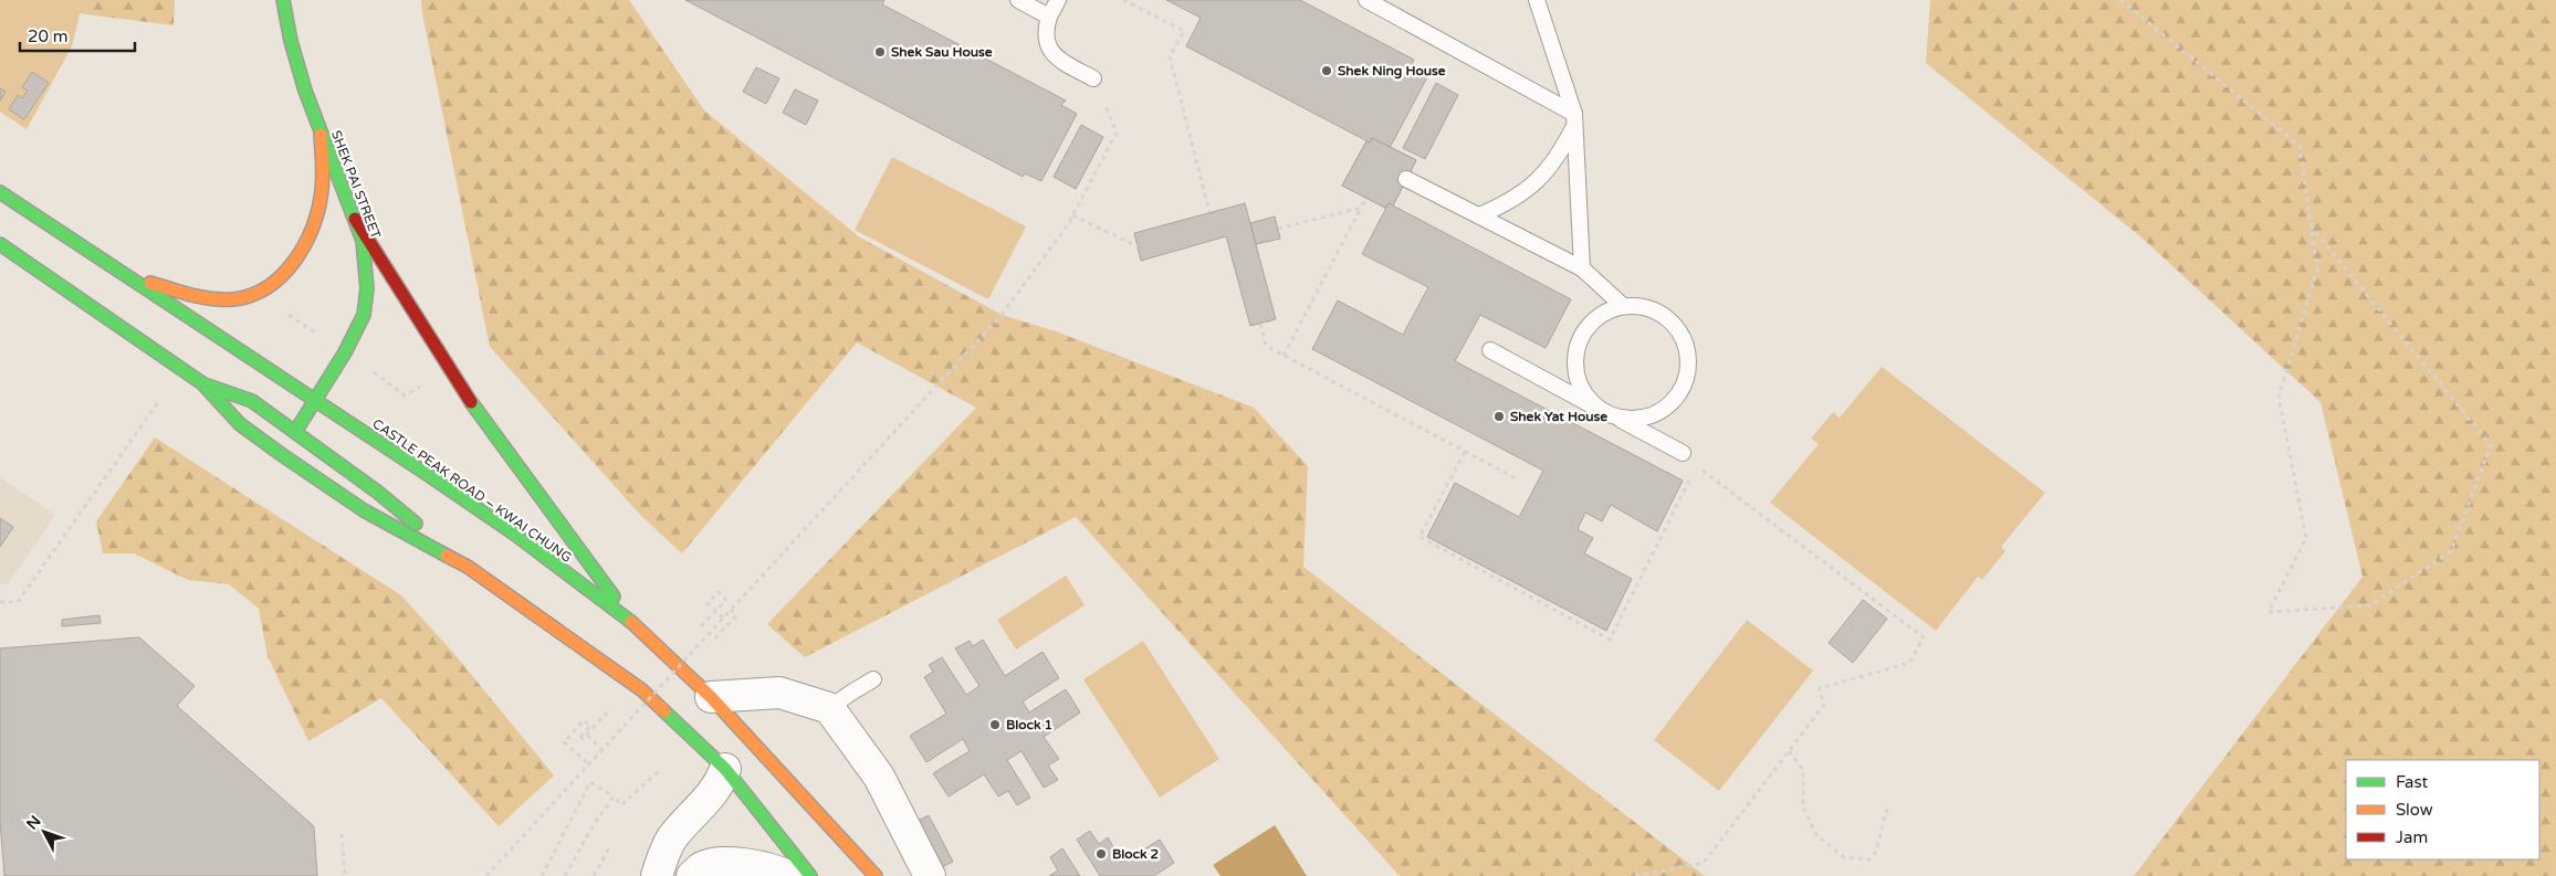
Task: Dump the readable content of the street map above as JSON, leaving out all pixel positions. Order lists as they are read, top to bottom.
{
  "streets": {
    "main road": ["SHEK PAI STREET", "CASTLE PEAK ROAD – KWAI CHUNG"]
  },
  "crossings": [
    ["SHEK PAI STREET", "CASTLE PEAK ROAD – KWAI CHUNG"]
  ],
  "places": [
    "Shek Sau House",
    "Shek Ning House",
    "Shek Yat House",
    "Block 1",
    "Block 2"
  ],
  "legend": ["Fast", "Slow", "Jam"],
  "scale_bar": "20 m",
  "north": "top left"
}
